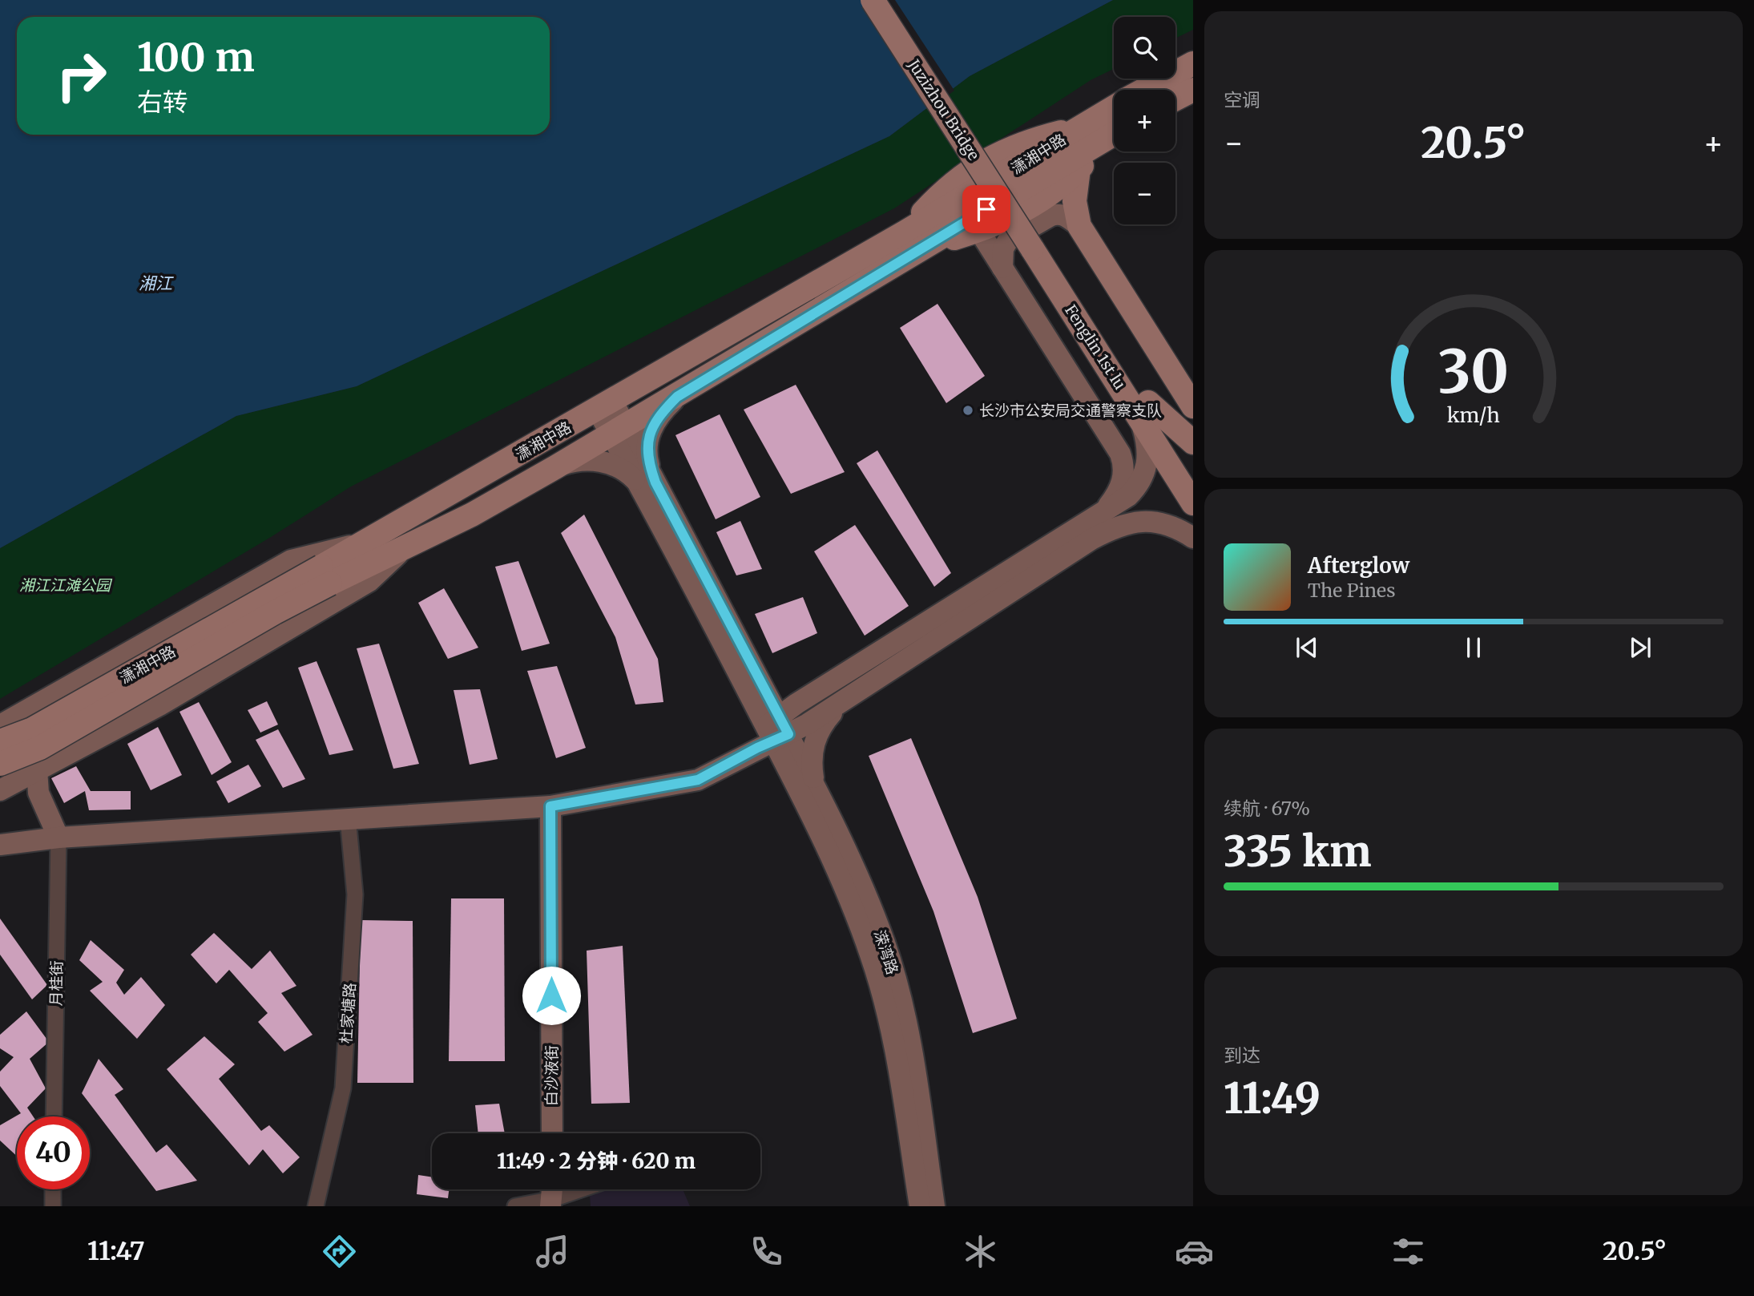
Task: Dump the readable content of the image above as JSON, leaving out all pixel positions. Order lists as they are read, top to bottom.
{
  "streets": {
    "main road": [
      "Juzizhou Bridge",
      "潇湘中路",
      "Fenglin 1st lu",
      "溁湾路",
      "白沙液街"
    ],
    "street": ["月桂街", "杜家塘路"]
  },
  "crossings": [
    ["Juzizhou Bridge", "Fenglin 1st lu"]
  ],
  "water": ["湘江"],
  "parks": ["湘江江滩公园"],
  "places": ["长沙市公安局交通警察支队"],
  "page": {
    "tile": [
      "空调",
      ["续航 · 67%", "335 km"],
      ["到达", "11:49"]
    ],
    "map_buttons": ["+", "−"],
    "turn": ["100 m", "右转"],
    "heat": ["−", "20.5°", "+"],
    "song": ["Afterglow", "The Pines"],
    "limit": "40",
    "trip": "11:49 · 2 分钟 · 620 m",
    "tabs": ["11:47", "20.5°"],
    "gauge": ["30", "km/h"]
  }
}
